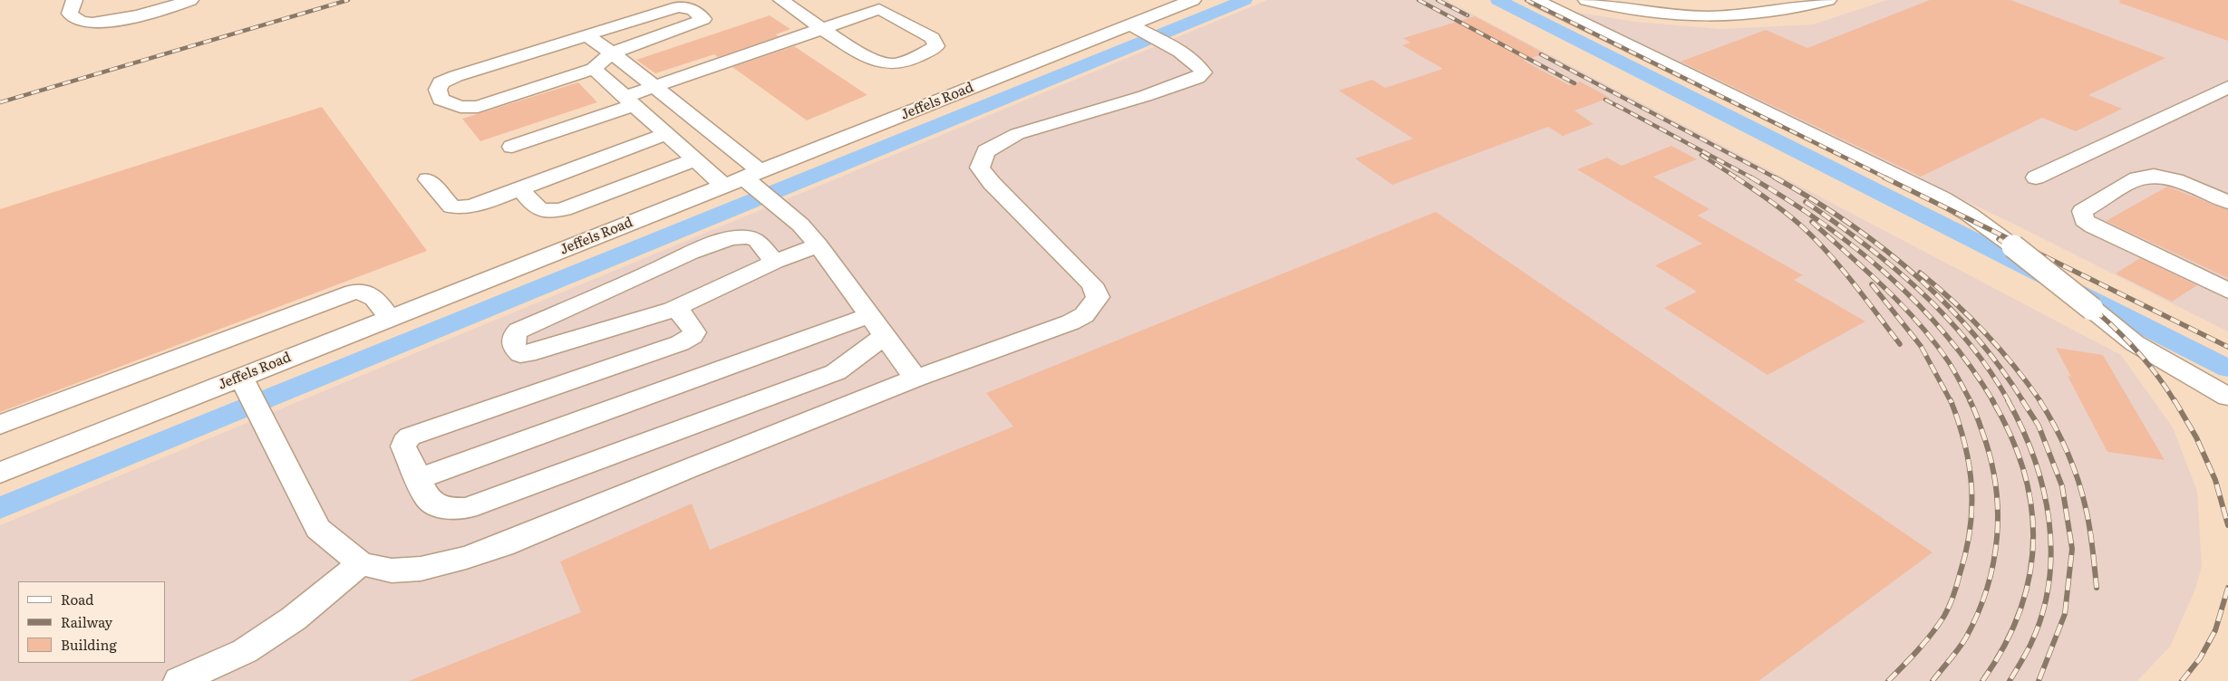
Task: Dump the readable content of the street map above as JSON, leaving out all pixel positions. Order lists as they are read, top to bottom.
{
  "streets": {
    "street": ["Jeffels Road"]
  },
  "legend": ["Road", "Railway", "Building"]
}
